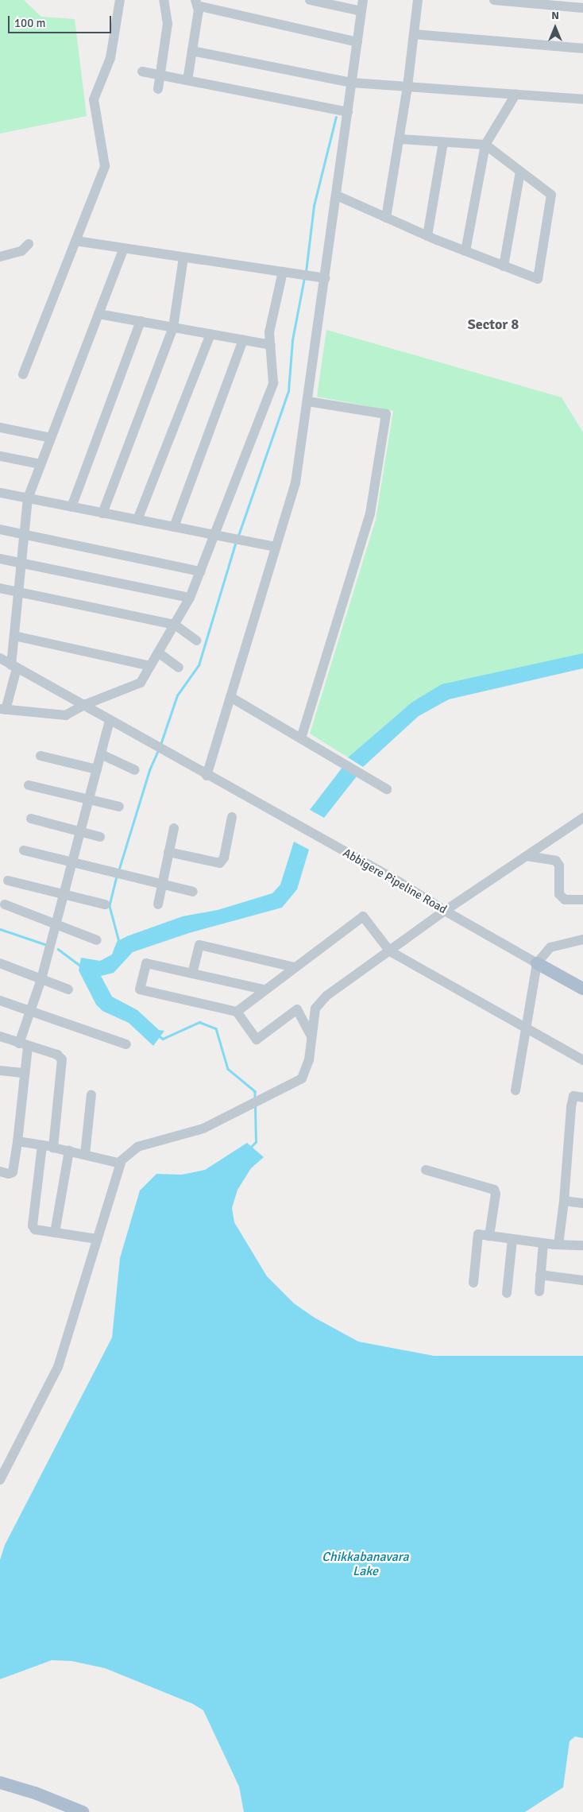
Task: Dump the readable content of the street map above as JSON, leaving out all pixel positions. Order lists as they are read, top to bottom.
{
  "streets": {
    "main road": ["Abbigere Pipeline Road"]
  },
  "districts": ["Sector 8"],
  "water": ["Chikkabanavara Lake"],
  "scale_bar": "100 m",
  "north": "top"
}
